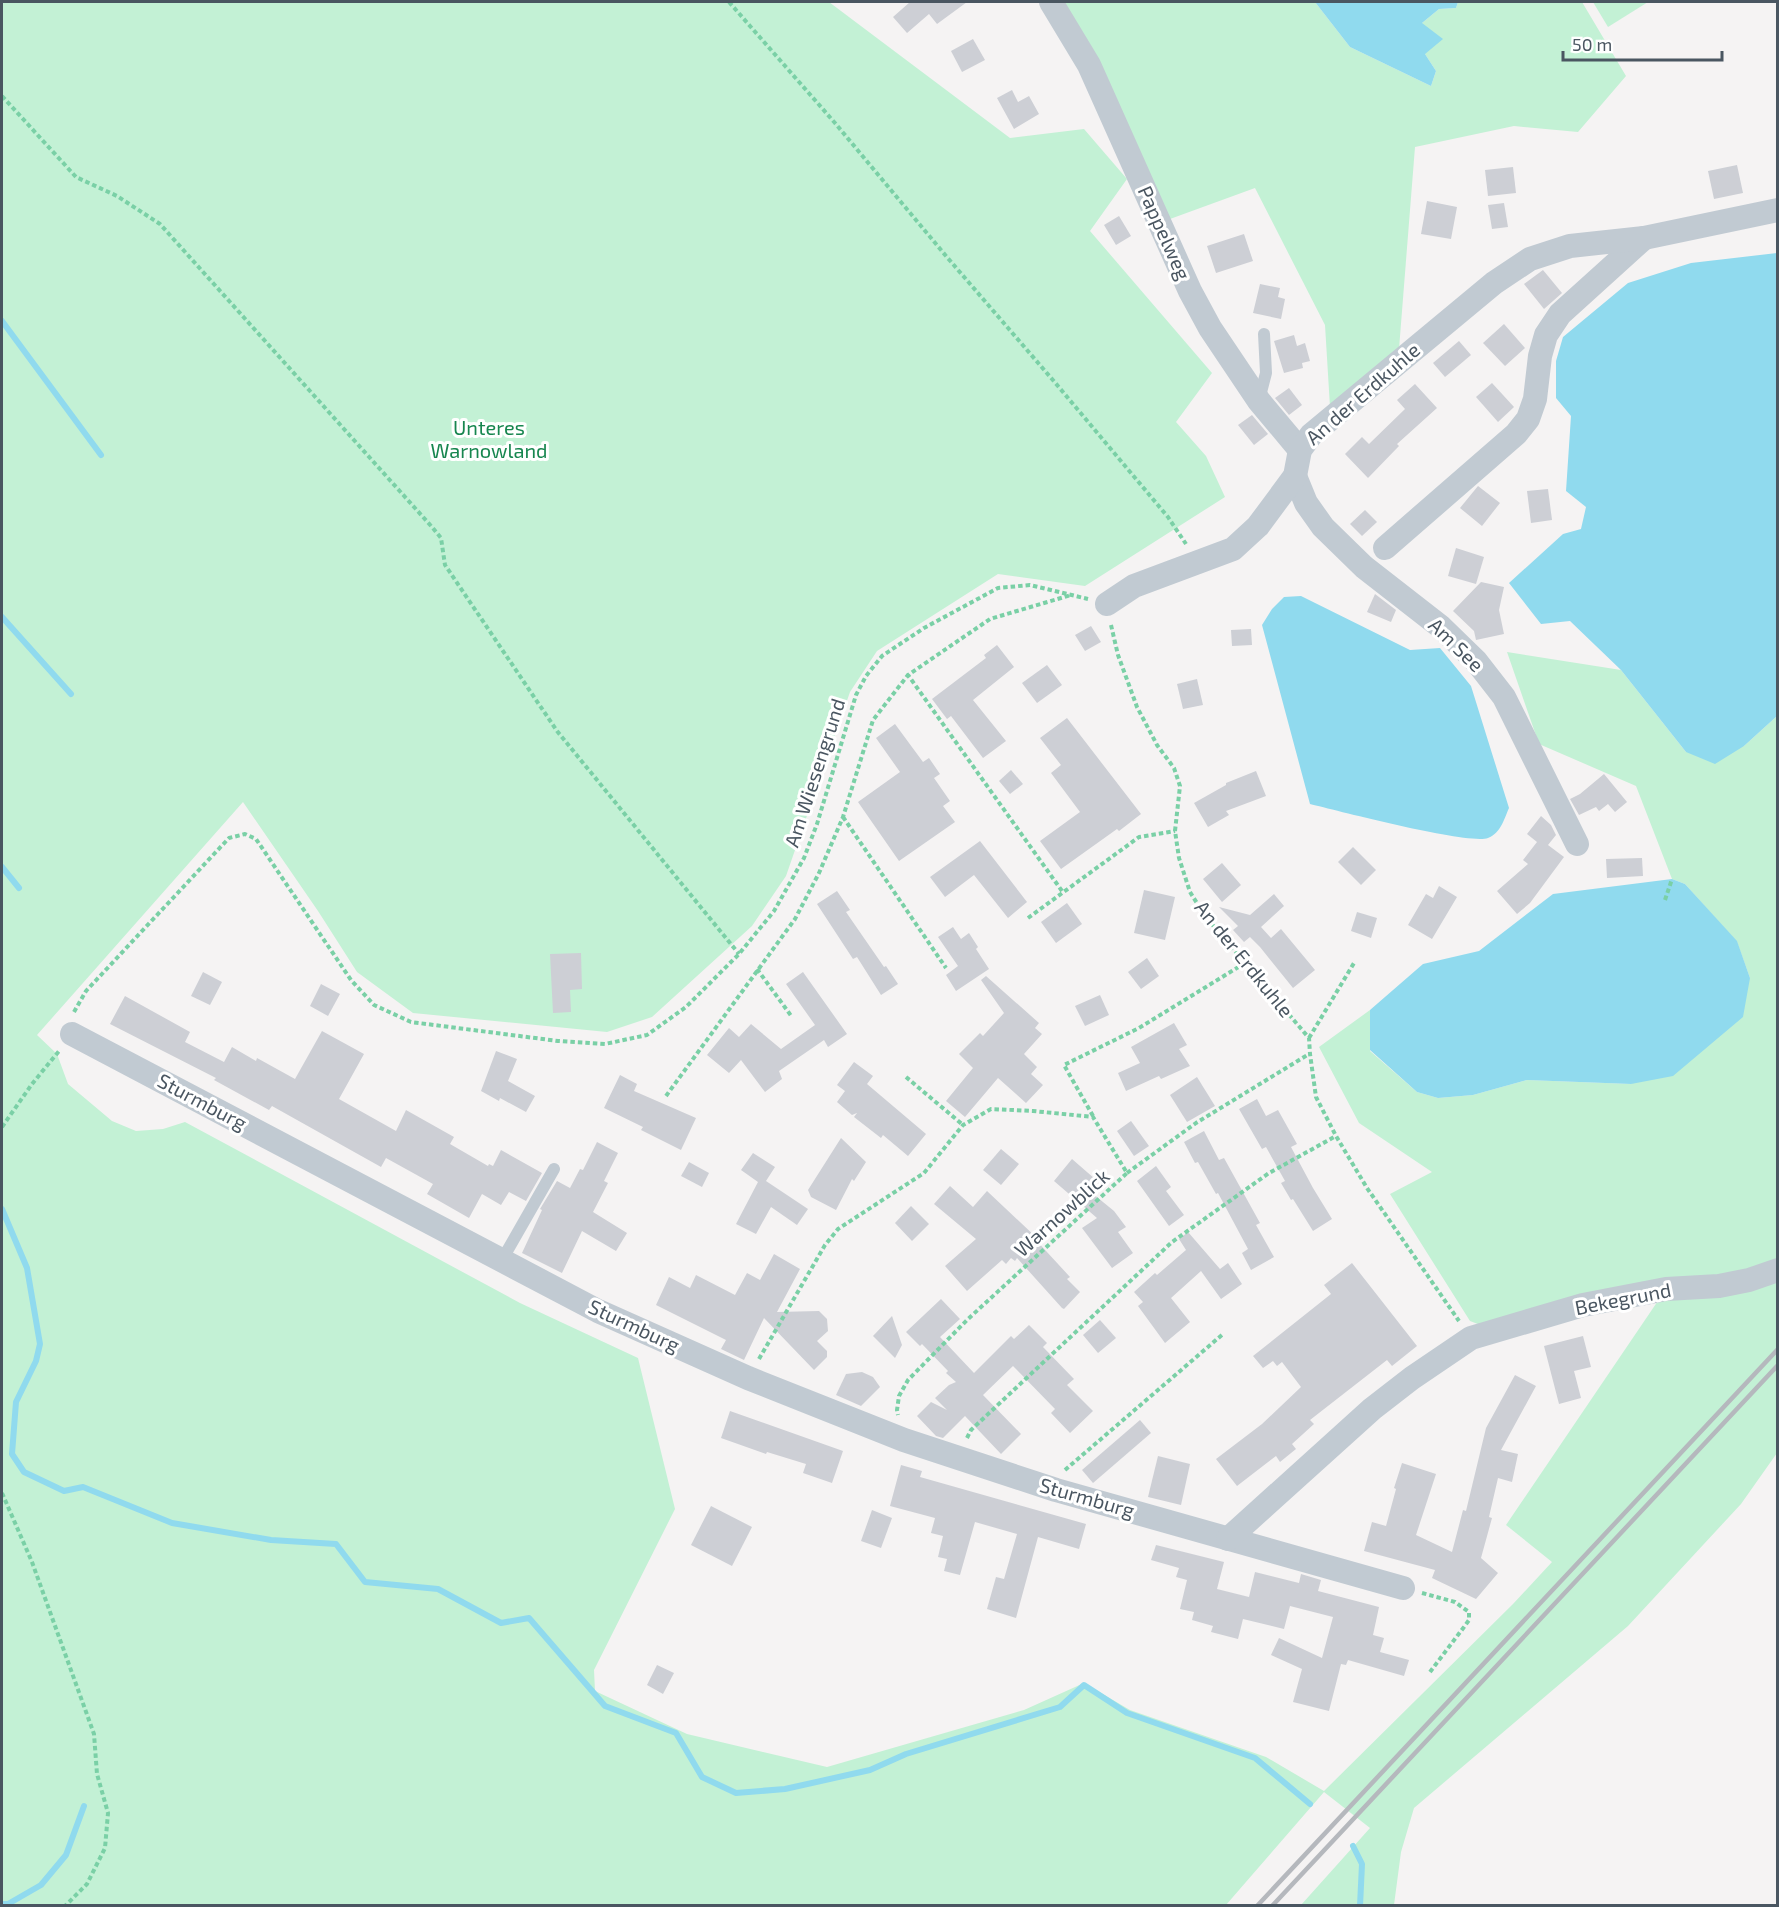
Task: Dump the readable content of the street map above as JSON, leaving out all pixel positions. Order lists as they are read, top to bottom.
{
  "streets": {
    "street": [
      "Pappelweg",
      "An der Erdkuhle",
      "Am See",
      "Sturmburg",
      "Bekegrund"
    ],
    "path": ["Am Wiesengrund", "Warnowblick"]
  },
  "crossings": [
    ["Pappelweg", "An der Erdkuhle"],
    ["An der Erdkuhle", "Am See"],
    ["An der Erdkuhle", "Am Wiesengrund"],
    ["An der Erdkuhle", "Warnowblick"],
    ["Am Wiesengrund", "Sturmburg"],
    ["Sturmburg", "Warnowblick"]
  ],
  "parks": ["Unteres Warnowland"],
  "scale_bar": "50 m"
}
